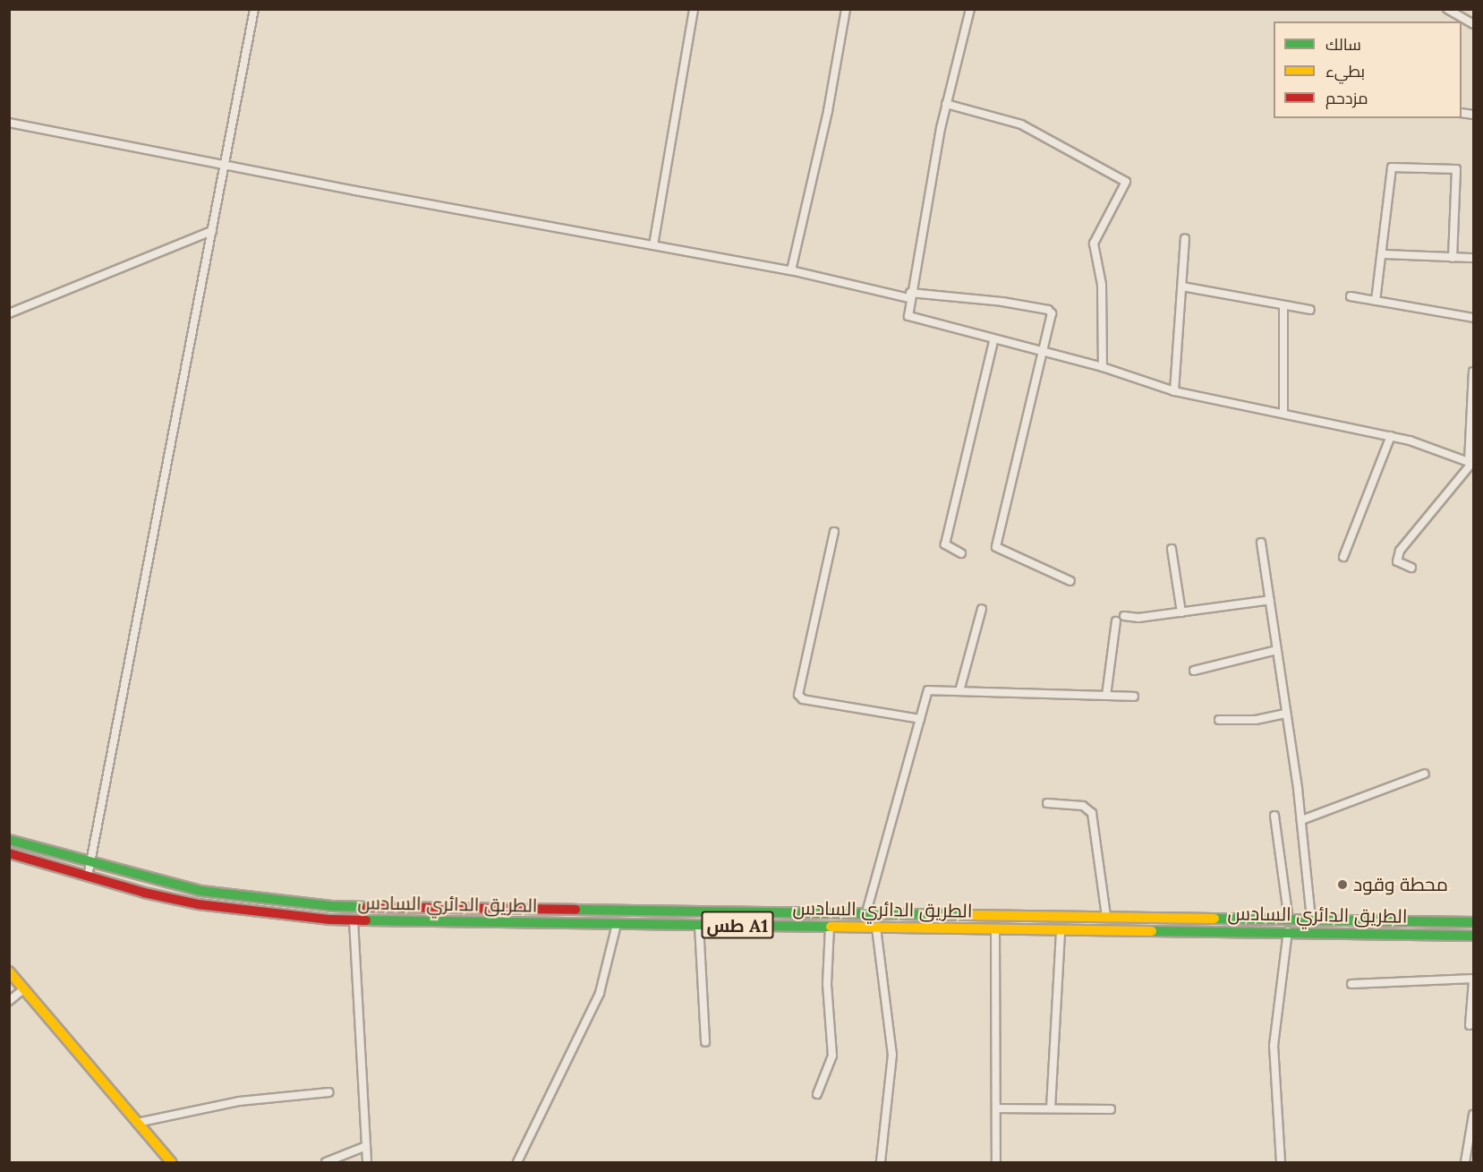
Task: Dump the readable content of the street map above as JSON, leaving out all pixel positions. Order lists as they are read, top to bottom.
{
  "streets": {
    "main road": ["الطريق الدائري السادس", "طس A1"]
  },
  "places": ["محطة وقود"],
  "legend": ["سالك", "بطيء", "مزدحم"]
}
